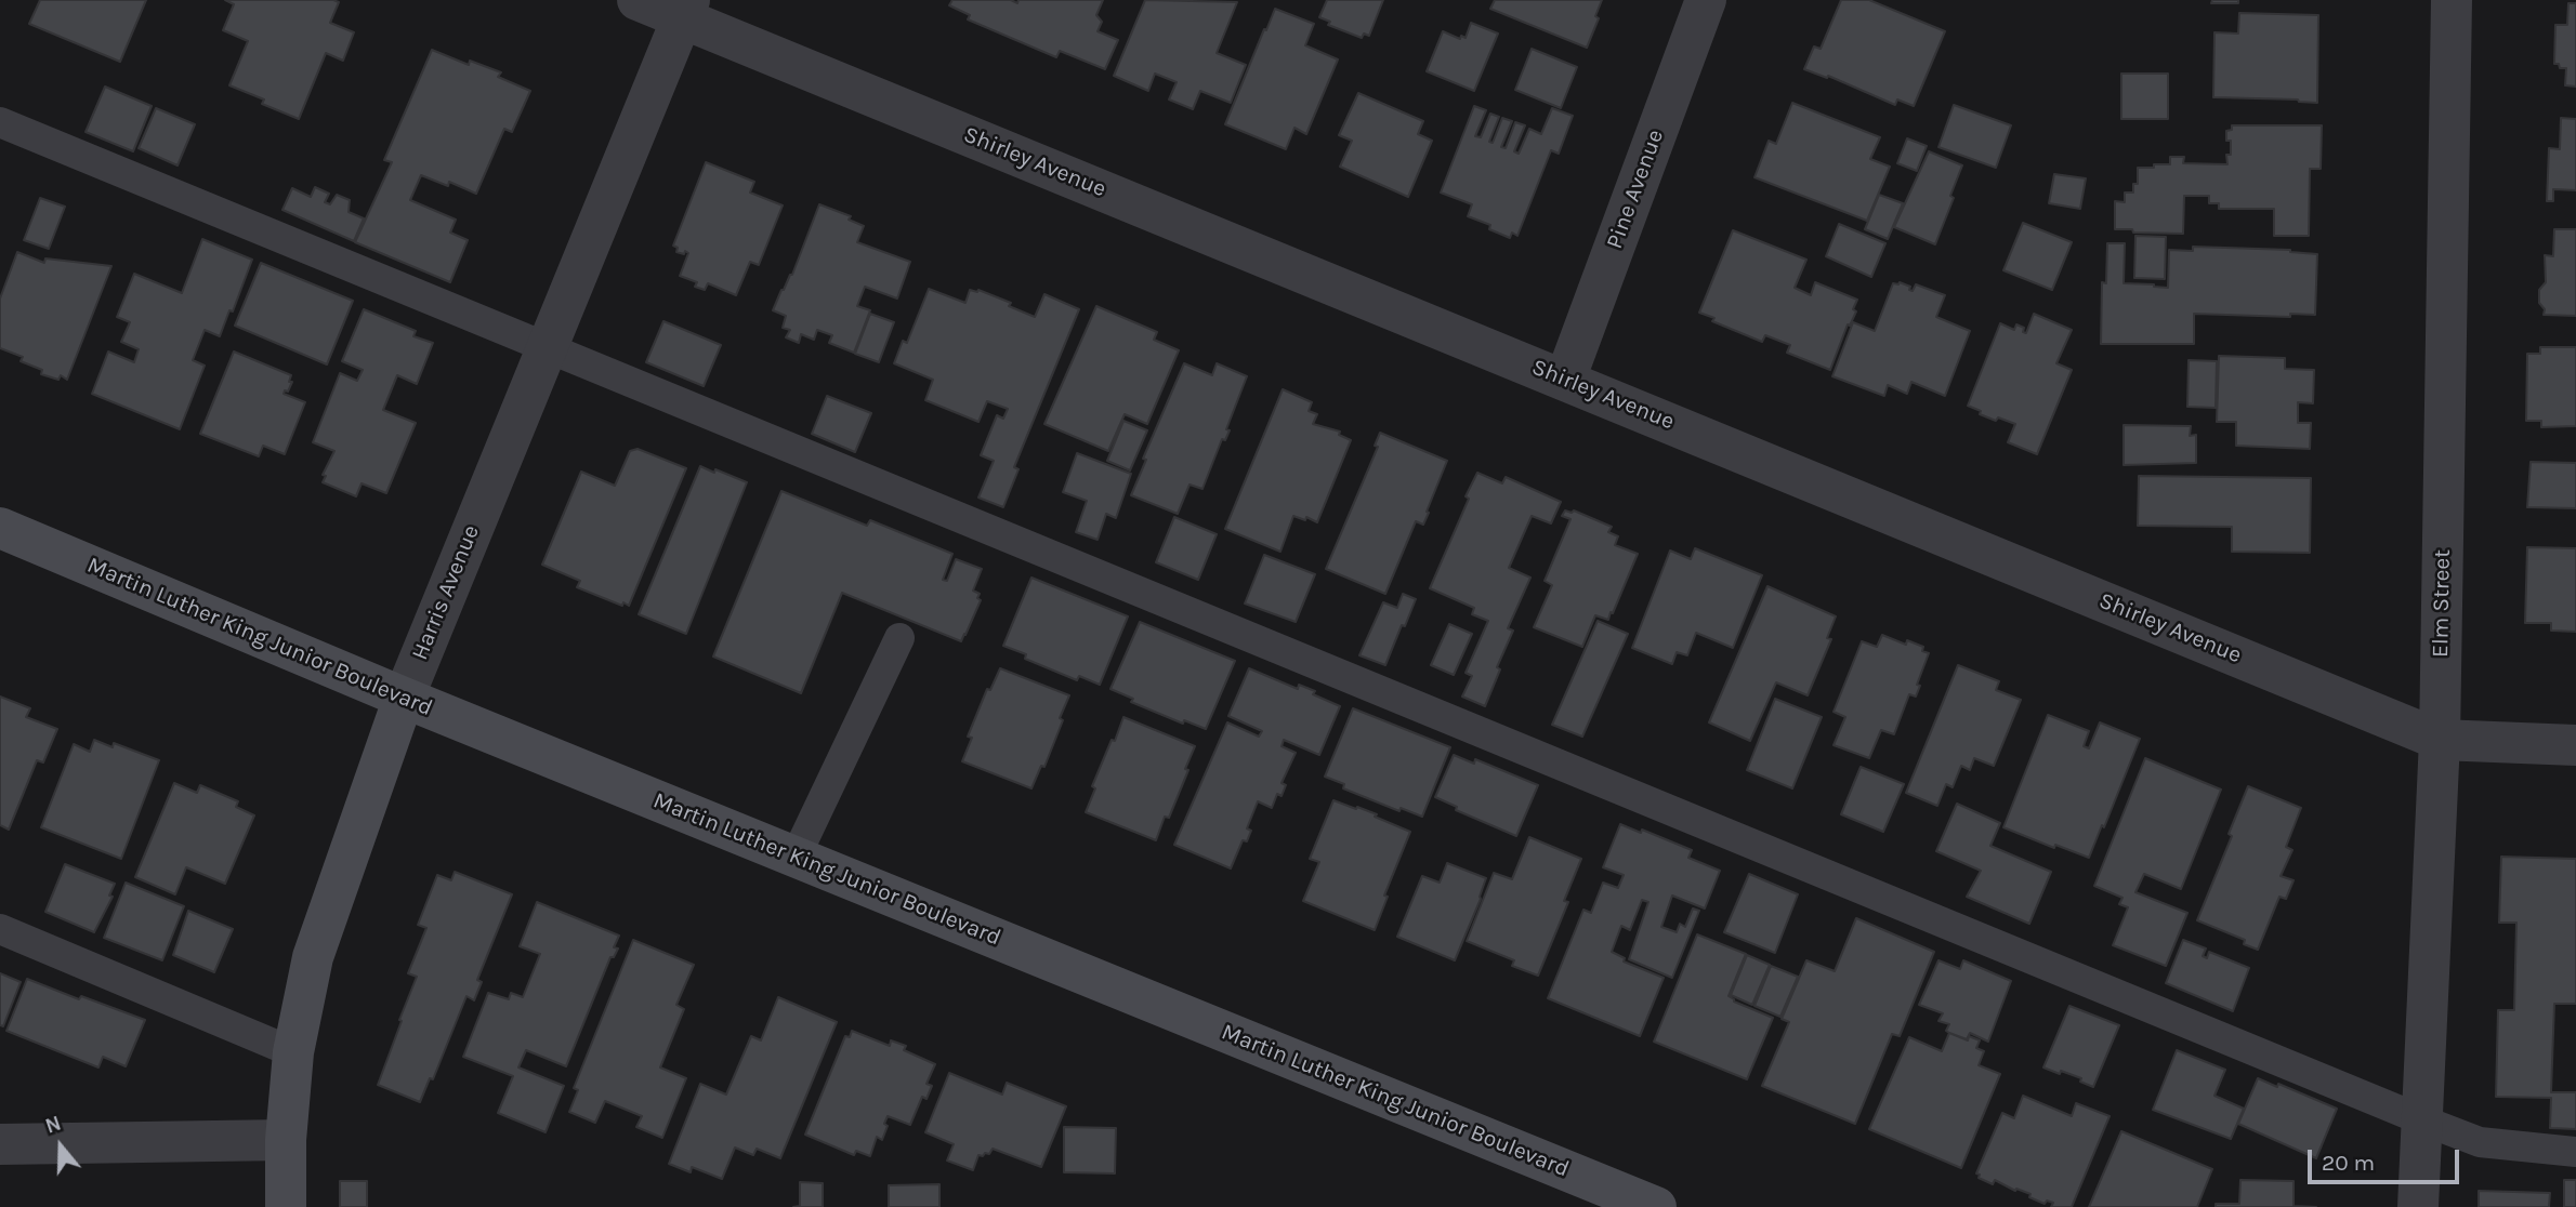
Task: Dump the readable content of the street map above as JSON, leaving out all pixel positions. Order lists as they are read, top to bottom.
{
  "streets": {
    "main road": ["Harris Avenue", "Martin Luther King Junior Boulevard"],
    "street": ["Shirley Avenue", "Pine Avenue", "Elm Street"]
  },
  "crossings": [
    ["Shirley Avenue", "Pine Avenue"],
    ["Shirley Avenue", "Harris Avenue"],
    ["Shirley Avenue", "Elm Street"],
    ["Harris Avenue", "Martin Luther King Junior Boulevard"]
  ],
  "scale_bar": "20 m",
  "north": "top"
}
